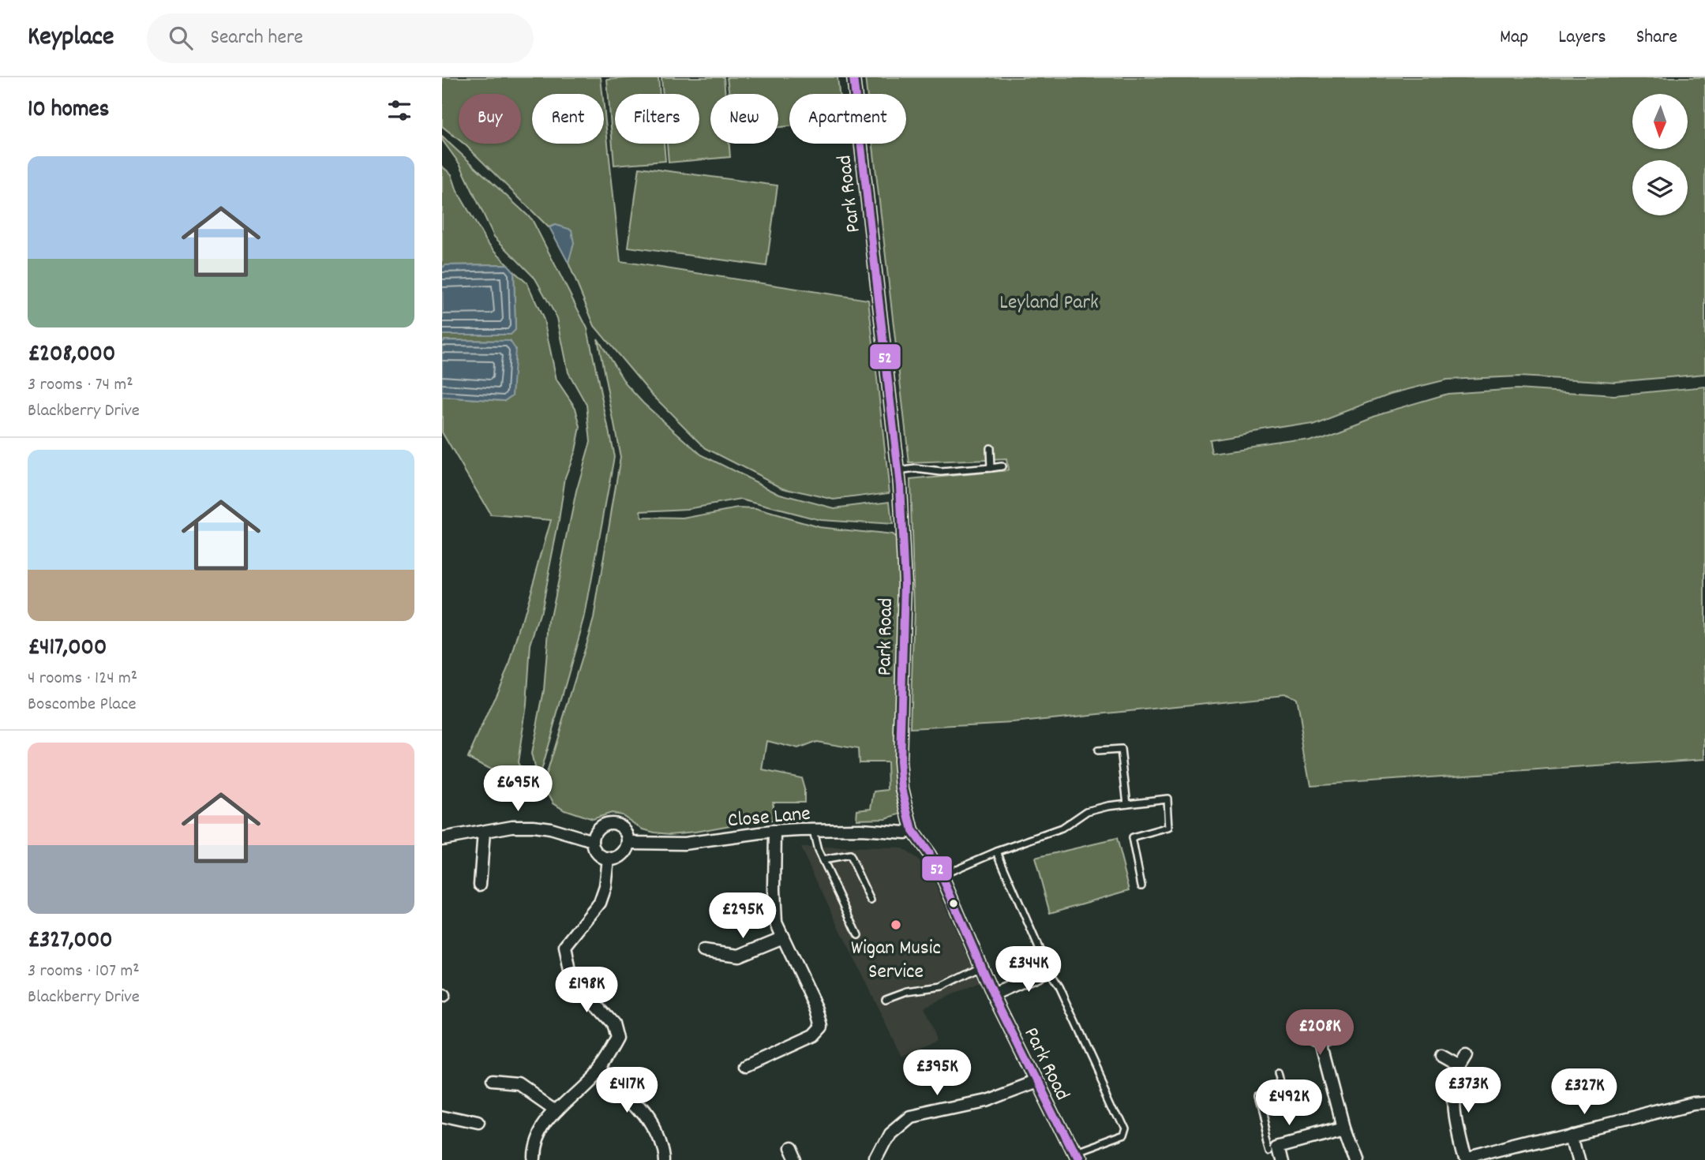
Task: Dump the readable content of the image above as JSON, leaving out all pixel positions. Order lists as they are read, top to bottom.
{
  "streets": {
    "street": ["Park Road", "Close Lane"]
  },
  "crossings": [
    ["Park Road", "Close Lane"]
  ],
  "parks": ["Leyland Park"],
  "places": ["Wigan Music Service"],
  "lines": ["transit line 52"],
  "north": "bottom",
  "page": {
    "header": "Keyplace",
    "search": "Search here",
    "nav": ["Map", "Layers", "Share"],
    "heading": "10 homes",
    "chip": [
      "Buy",
      "Rent",
      "Filters",
      "New",
      "Apartment"
    ],
    "list": [
      {
        "name": "£208,000",
        "note": "3 rooms · 74 m² · Blackberry Drive"
      },
      {
        "name": "£417,000",
        "note": "4 rooms · 124 m² · Boscombe Place"
      },
      {
        "name": "£327,000",
        "note": "3 rooms · 107 m² · Blackberry Drive"
      }
    ],
    "price": [
      "£695K",
      "£295K",
      "£344K",
      "£198K",
      "£208K",
      "£395K",
      "£417K",
      "£373K",
      "£327K",
      "£492K"
    ]
  }
}
